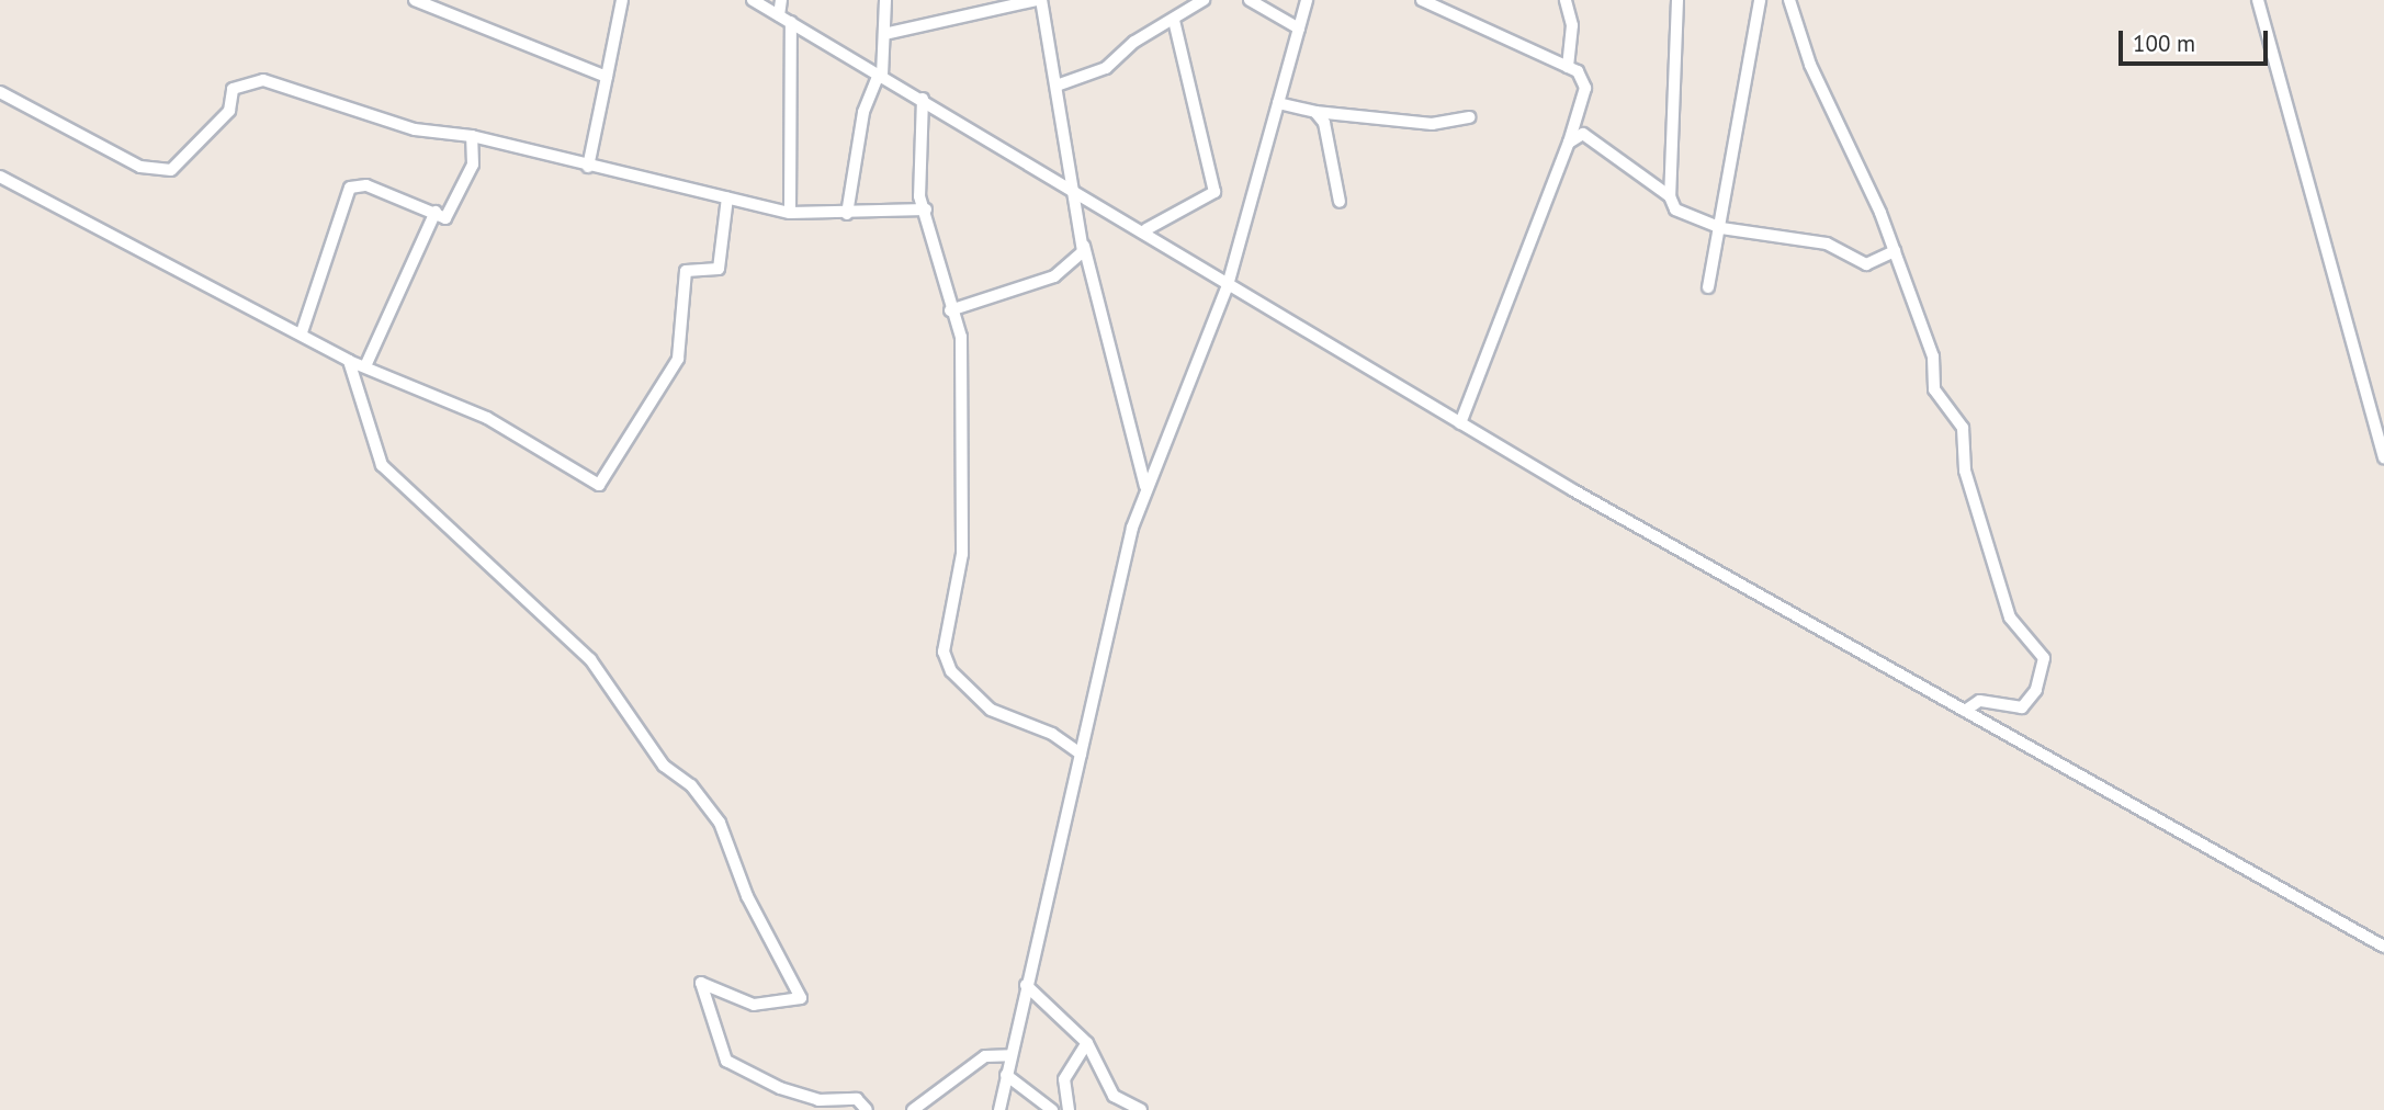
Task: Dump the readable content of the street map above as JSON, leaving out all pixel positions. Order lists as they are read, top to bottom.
{
  "scale_bar": "100 m"
}
